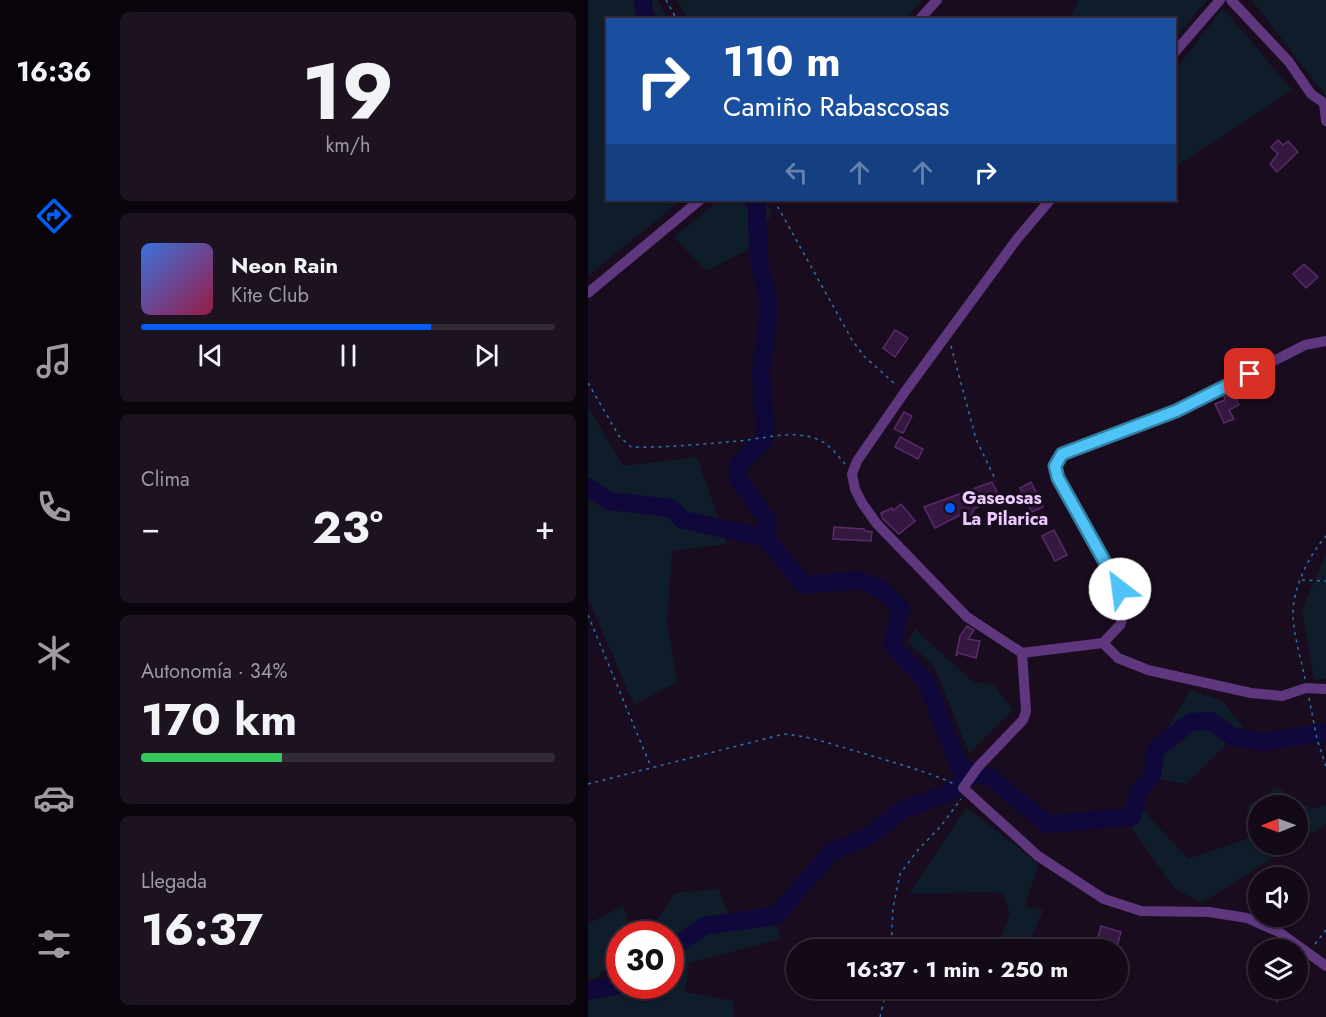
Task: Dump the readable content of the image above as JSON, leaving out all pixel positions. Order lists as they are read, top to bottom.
{
  "places": ["Gaseosas La Pilarica"],
  "north": "left",
  "page": {
    "tabs": "16:36",
    "tile": [
      ["19", "km/h"],
      "Clima",
      ["Autonomía · 34%", "170 km"],
      ["Llegada", "16:37"]
    ],
    "turn": ["110 m", "Camiño Rabascosas"],
    "song": ["Neon Rain", "Kite Club"],
    "heat": ["−", "23°", "+"],
    "limit": "30",
    "trip": "16:37 · 1 min · 250 m"
  }
}
